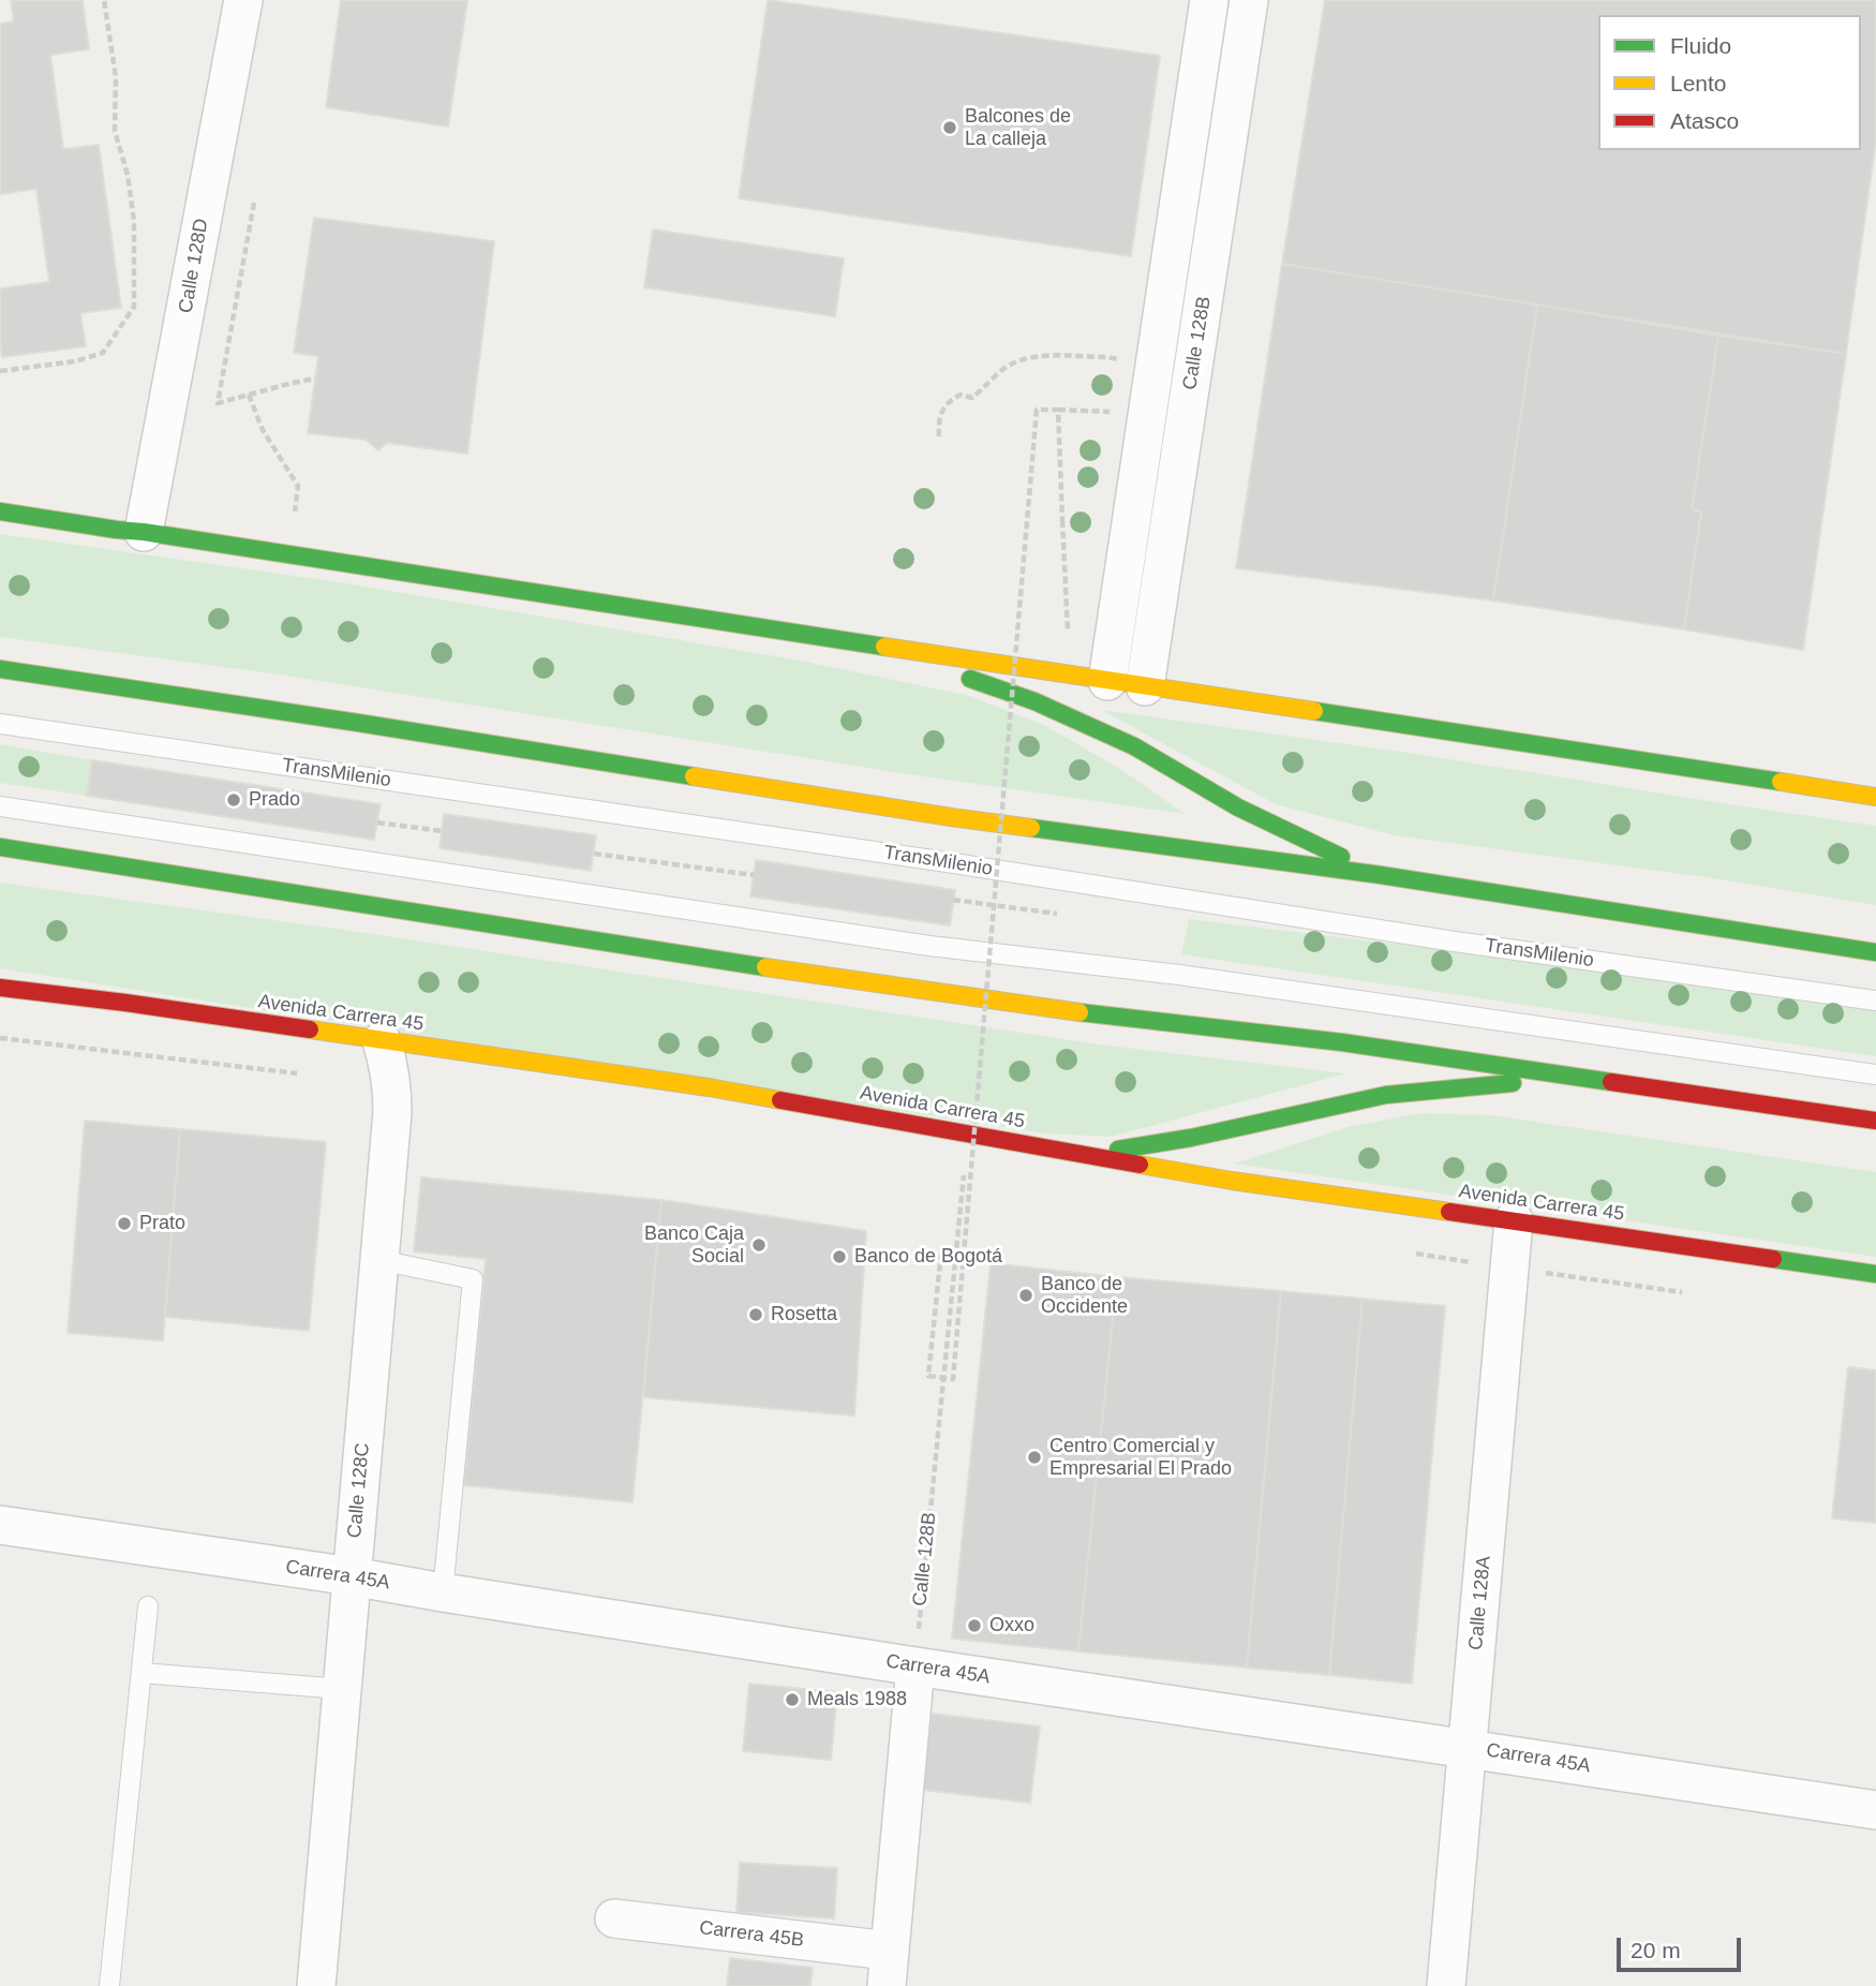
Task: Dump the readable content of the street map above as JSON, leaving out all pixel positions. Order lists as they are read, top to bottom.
{
  "streets": {
    "highway": ["Avenida Carrera 45"],
    "street": [
      "Calle 128D",
      "Calle 128B",
      "Calle 128C",
      "Carrera 45A",
      "Calle 128A",
      "Carrera 45B"
    ],
    "lane": ["TransMilenio"]
  },
  "crossings": [
    ["Calle 128B", "Carrera 45A"],
    ["Avenida Carrera 45", "Calle 128C"],
    ["Avenida Carrera 45", "Calle 128A"],
    ["Calle 128C", "Carrera 45A"],
    ["Carrera 45A", "Calle 128A"]
  ],
  "places": [
    "Balcones de La calleja",
    "Prado",
    "Prato",
    "Banco Caja Social",
    "Banco de Bogotá",
    "Banco de Occidente",
    "Rosetta",
    "Centro Comercial y Empresarial El Prado",
    "Oxxo",
    "Meals 1988"
  ],
  "legend": ["Fluido", "Lento", "Atasco"],
  "scale_bar": "20 m"
}
